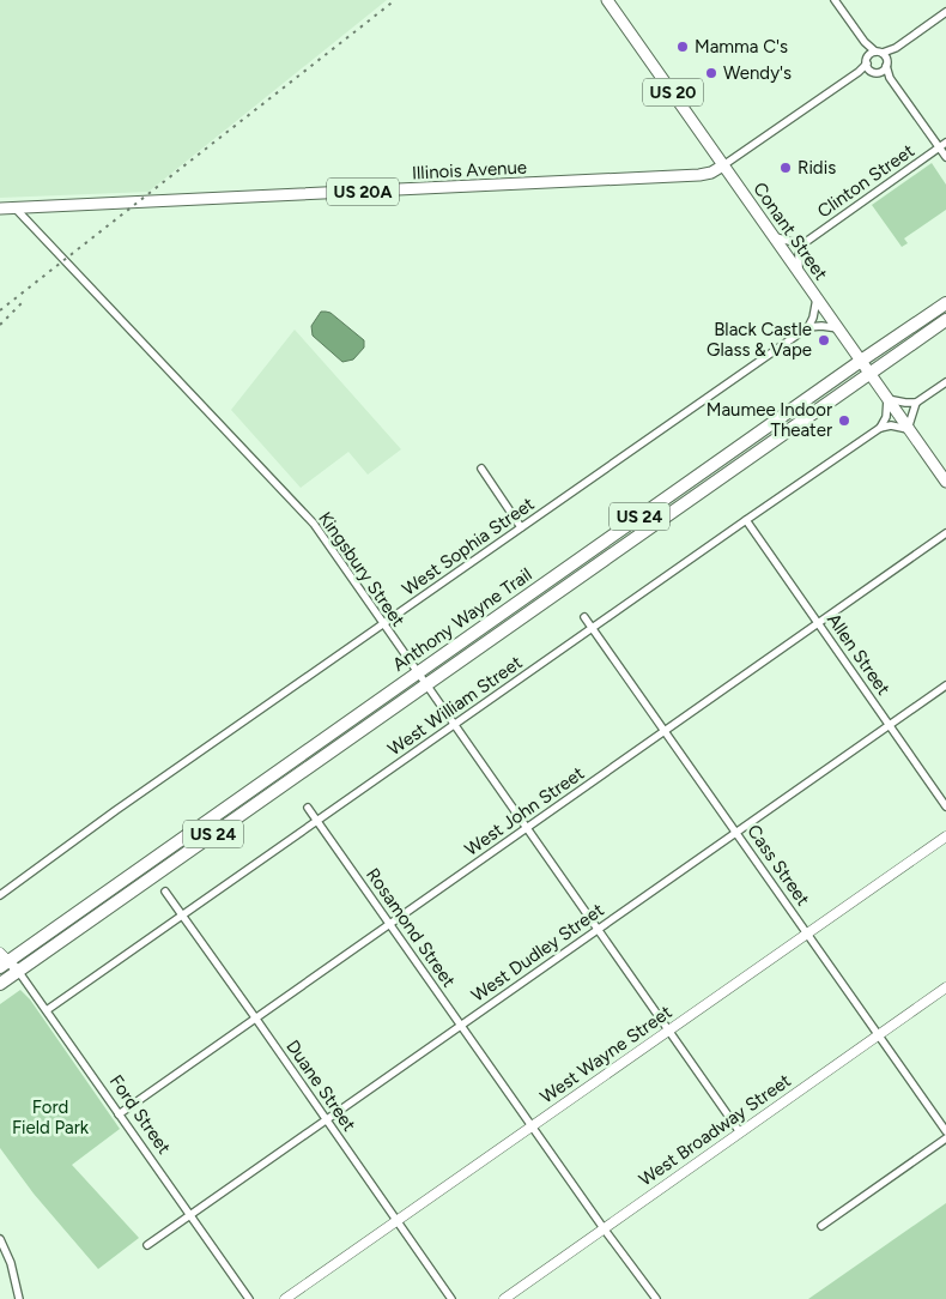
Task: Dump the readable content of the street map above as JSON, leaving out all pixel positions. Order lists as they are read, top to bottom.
{
  "streets": {
    "highway": ["US 24", "Anthony Wayne Trail"],
    "main road": [
      "US 20",
      "Illinois Avenue",
      "US 20A",
      "Conant Street"
    ],
    "street": [
      "Clinton Street",
      "West Sophia Street",
      "Kingsbury Street",
      "Allen Street",
      "West William Street",
      "West John Street",
      "Cass Street",
      "Rosamond Street",
      "West Dudley Street",
      "West Wayne Street",
      "Duane Street",
      "Ford Street",
      "West Broadway Street"
    ]
  },
  "crossings": [
    ["Illinois Avenue", "Conant Street"],
    ["Illinois Avenue", "Kingsbury Street"],
    ["Conant Street", "Anthony Wayne Trail"],
    ["West Sophia Street", "Kingsbury Street"],
    ["Kingsbury Street", "Anthony Wayne Trail"],
    ["Kingsbury Street", "West William Street"],
    ["Kingsbury Street", "West John Street"],
    ["Kingsbury Street", "West Dudley Street"],
    ["Kingsbury Street", "West Wayne Street"],
    ["Kingsbury Street", "West Broadway Street"],
    ["Anthony Wayne Trail", "Ford Street"],
    ["Allen Street", "West William Street"],
    ["Allen Street", "West John Street"],
    ["Allen Street", "West Dudley Street"],
    ["West William Street", "Cass Street"],
    ["West William Street", "Rosamond Street"],
    ["West William Street", "Duane Street"],
    ["West William Street", "Ford Street"],
    ["West John Street", "Cass Street"],
    ["West John Street", "Rosamond Street"],
    ["West John Street", "Duane Street"],
    ["West John Street", "Ford Street"],
    ["Cass Street", "West Dudley Street"],
    ["Cass Street", "West Wayne Street"],
    ["Cass Street", "West Broadway Street"],
    ["Rosamond Street", "West Dudley Street"],
    ["Rosamond Street", "West Wayne Street"],
    ["Rosamond Street", "West Broadway Street"],
    ["West Dudley Street", "Duane Street"],
    ["West Dudley Street", "Ford Street"],
    ["West Wayne Street", "Duane Street"]
  ],
  "parks": ["Ford Field Park"],
  "places": [
    "Mamma C's",
    "Wendy's",
    "Ridis",
    "Black Castle Glass & Vape",
    "Maumee Indoor Theater"
  ]
}
